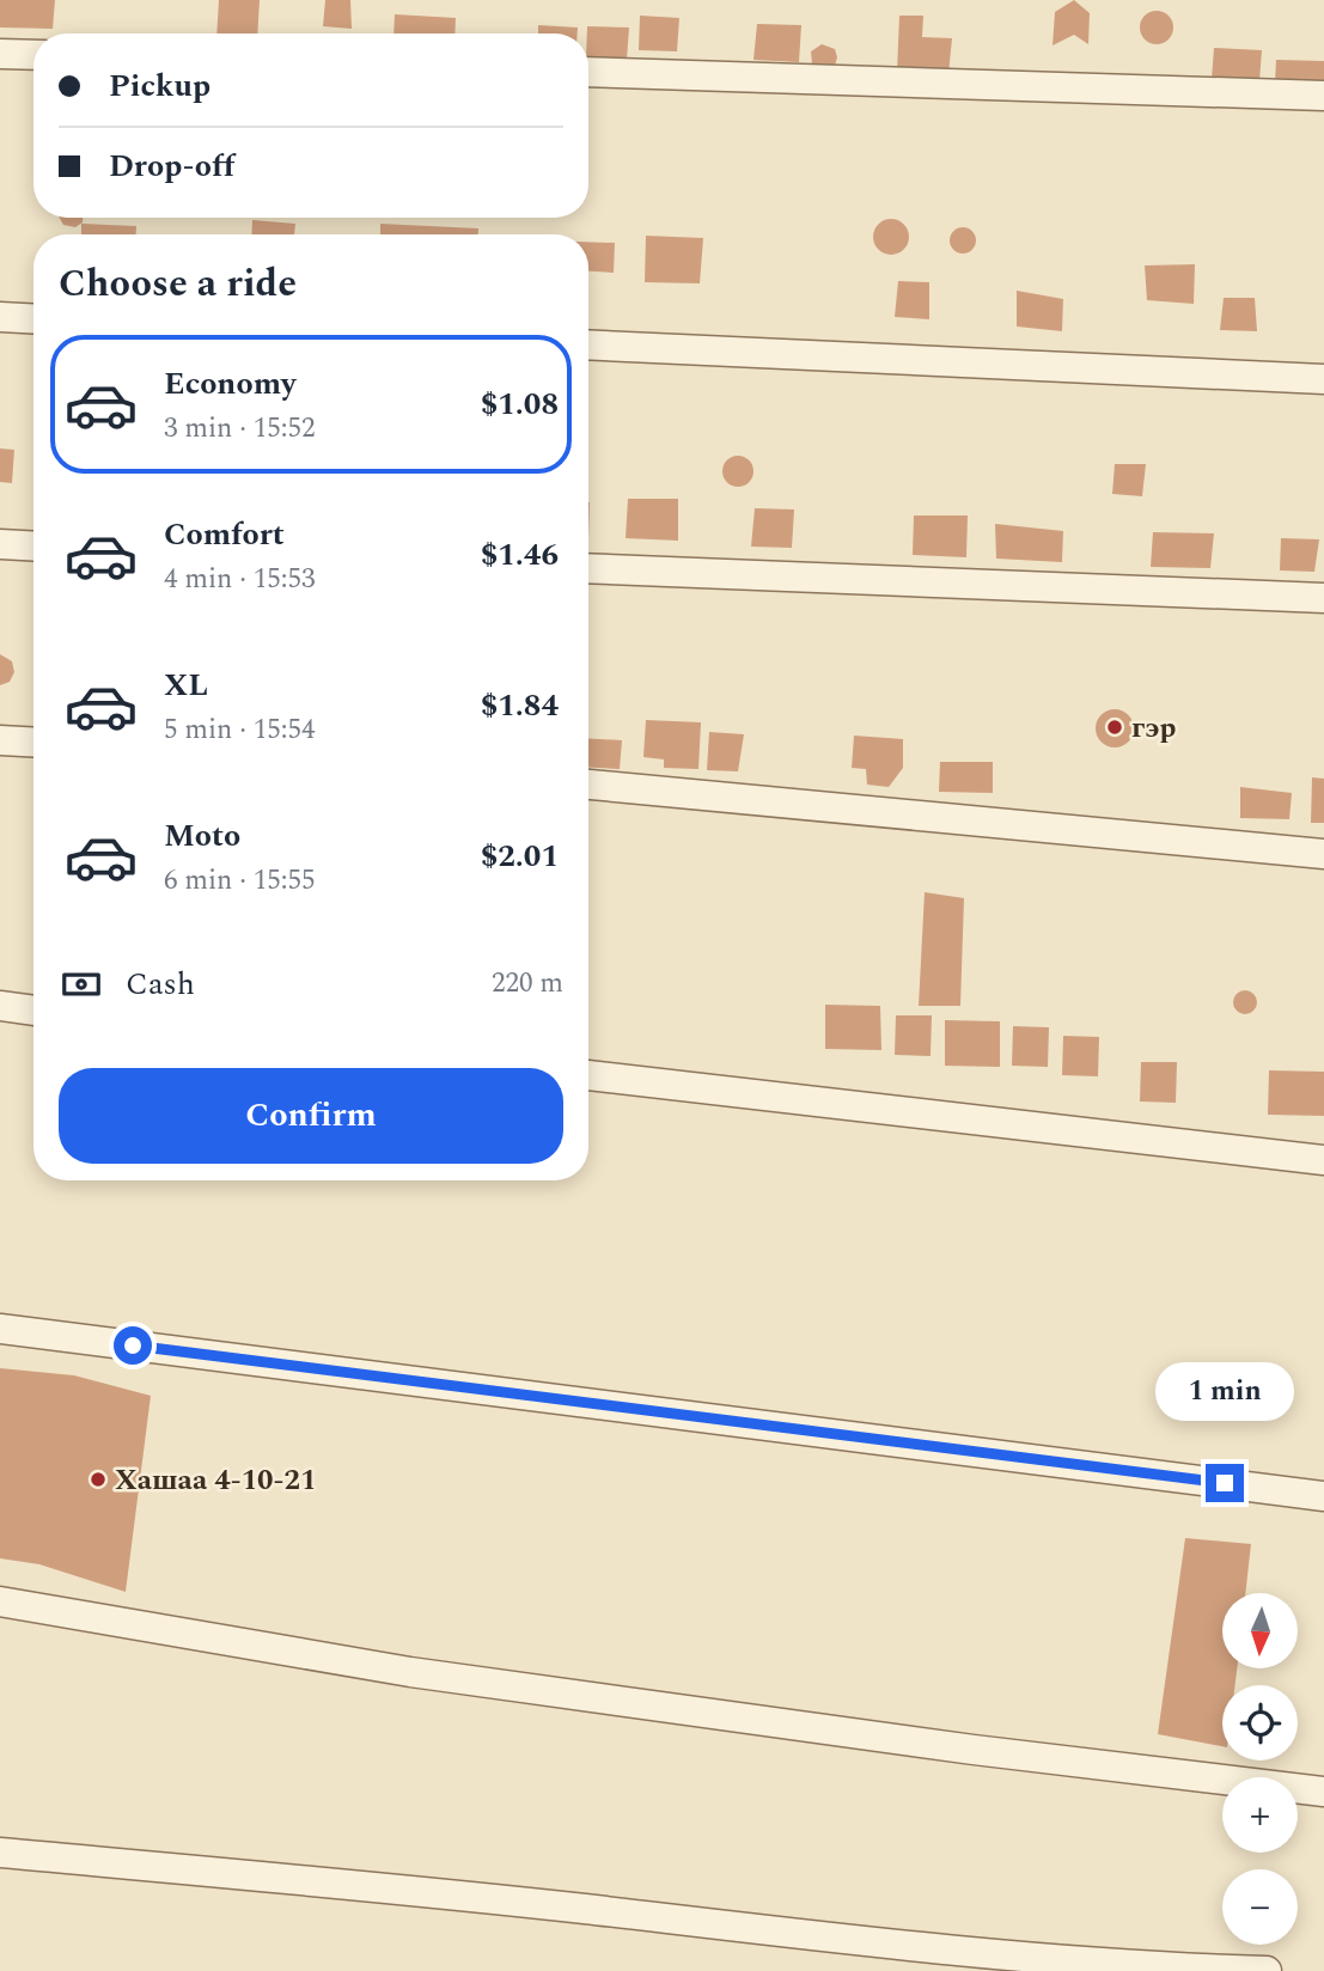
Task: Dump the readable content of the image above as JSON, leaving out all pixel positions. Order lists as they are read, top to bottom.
{
  "places": ["гэр", "Хашаа 4-10-21"],
  "north": "bottom",
  "page": {
    "banner": ["Pickup", "Drop-off"],
    "heading": "Choose a ride",
    "list": [
      {
        "name": "Economy",
        "note": "3 min · 15:52",
        "value": "$1.08"
      },
      {
        "name": "Comfort",
        "note": "4 min · 15:53",
        "value": "$1.46"
      },
      {
        "name": "XL",
        "note": "5 min · 15:54",
        "value": "$1.84"
      },
      {
        "name": "Moto",
        "note": "6 min · 15:55",
        "value": "$2.01"
      }
    ],
    "pay": ["Cash", "220 m"],
    "buttons": "Confirm",
    "bubble": "1 min",
    "map_buttons": ["+", "−"]
  }
}
